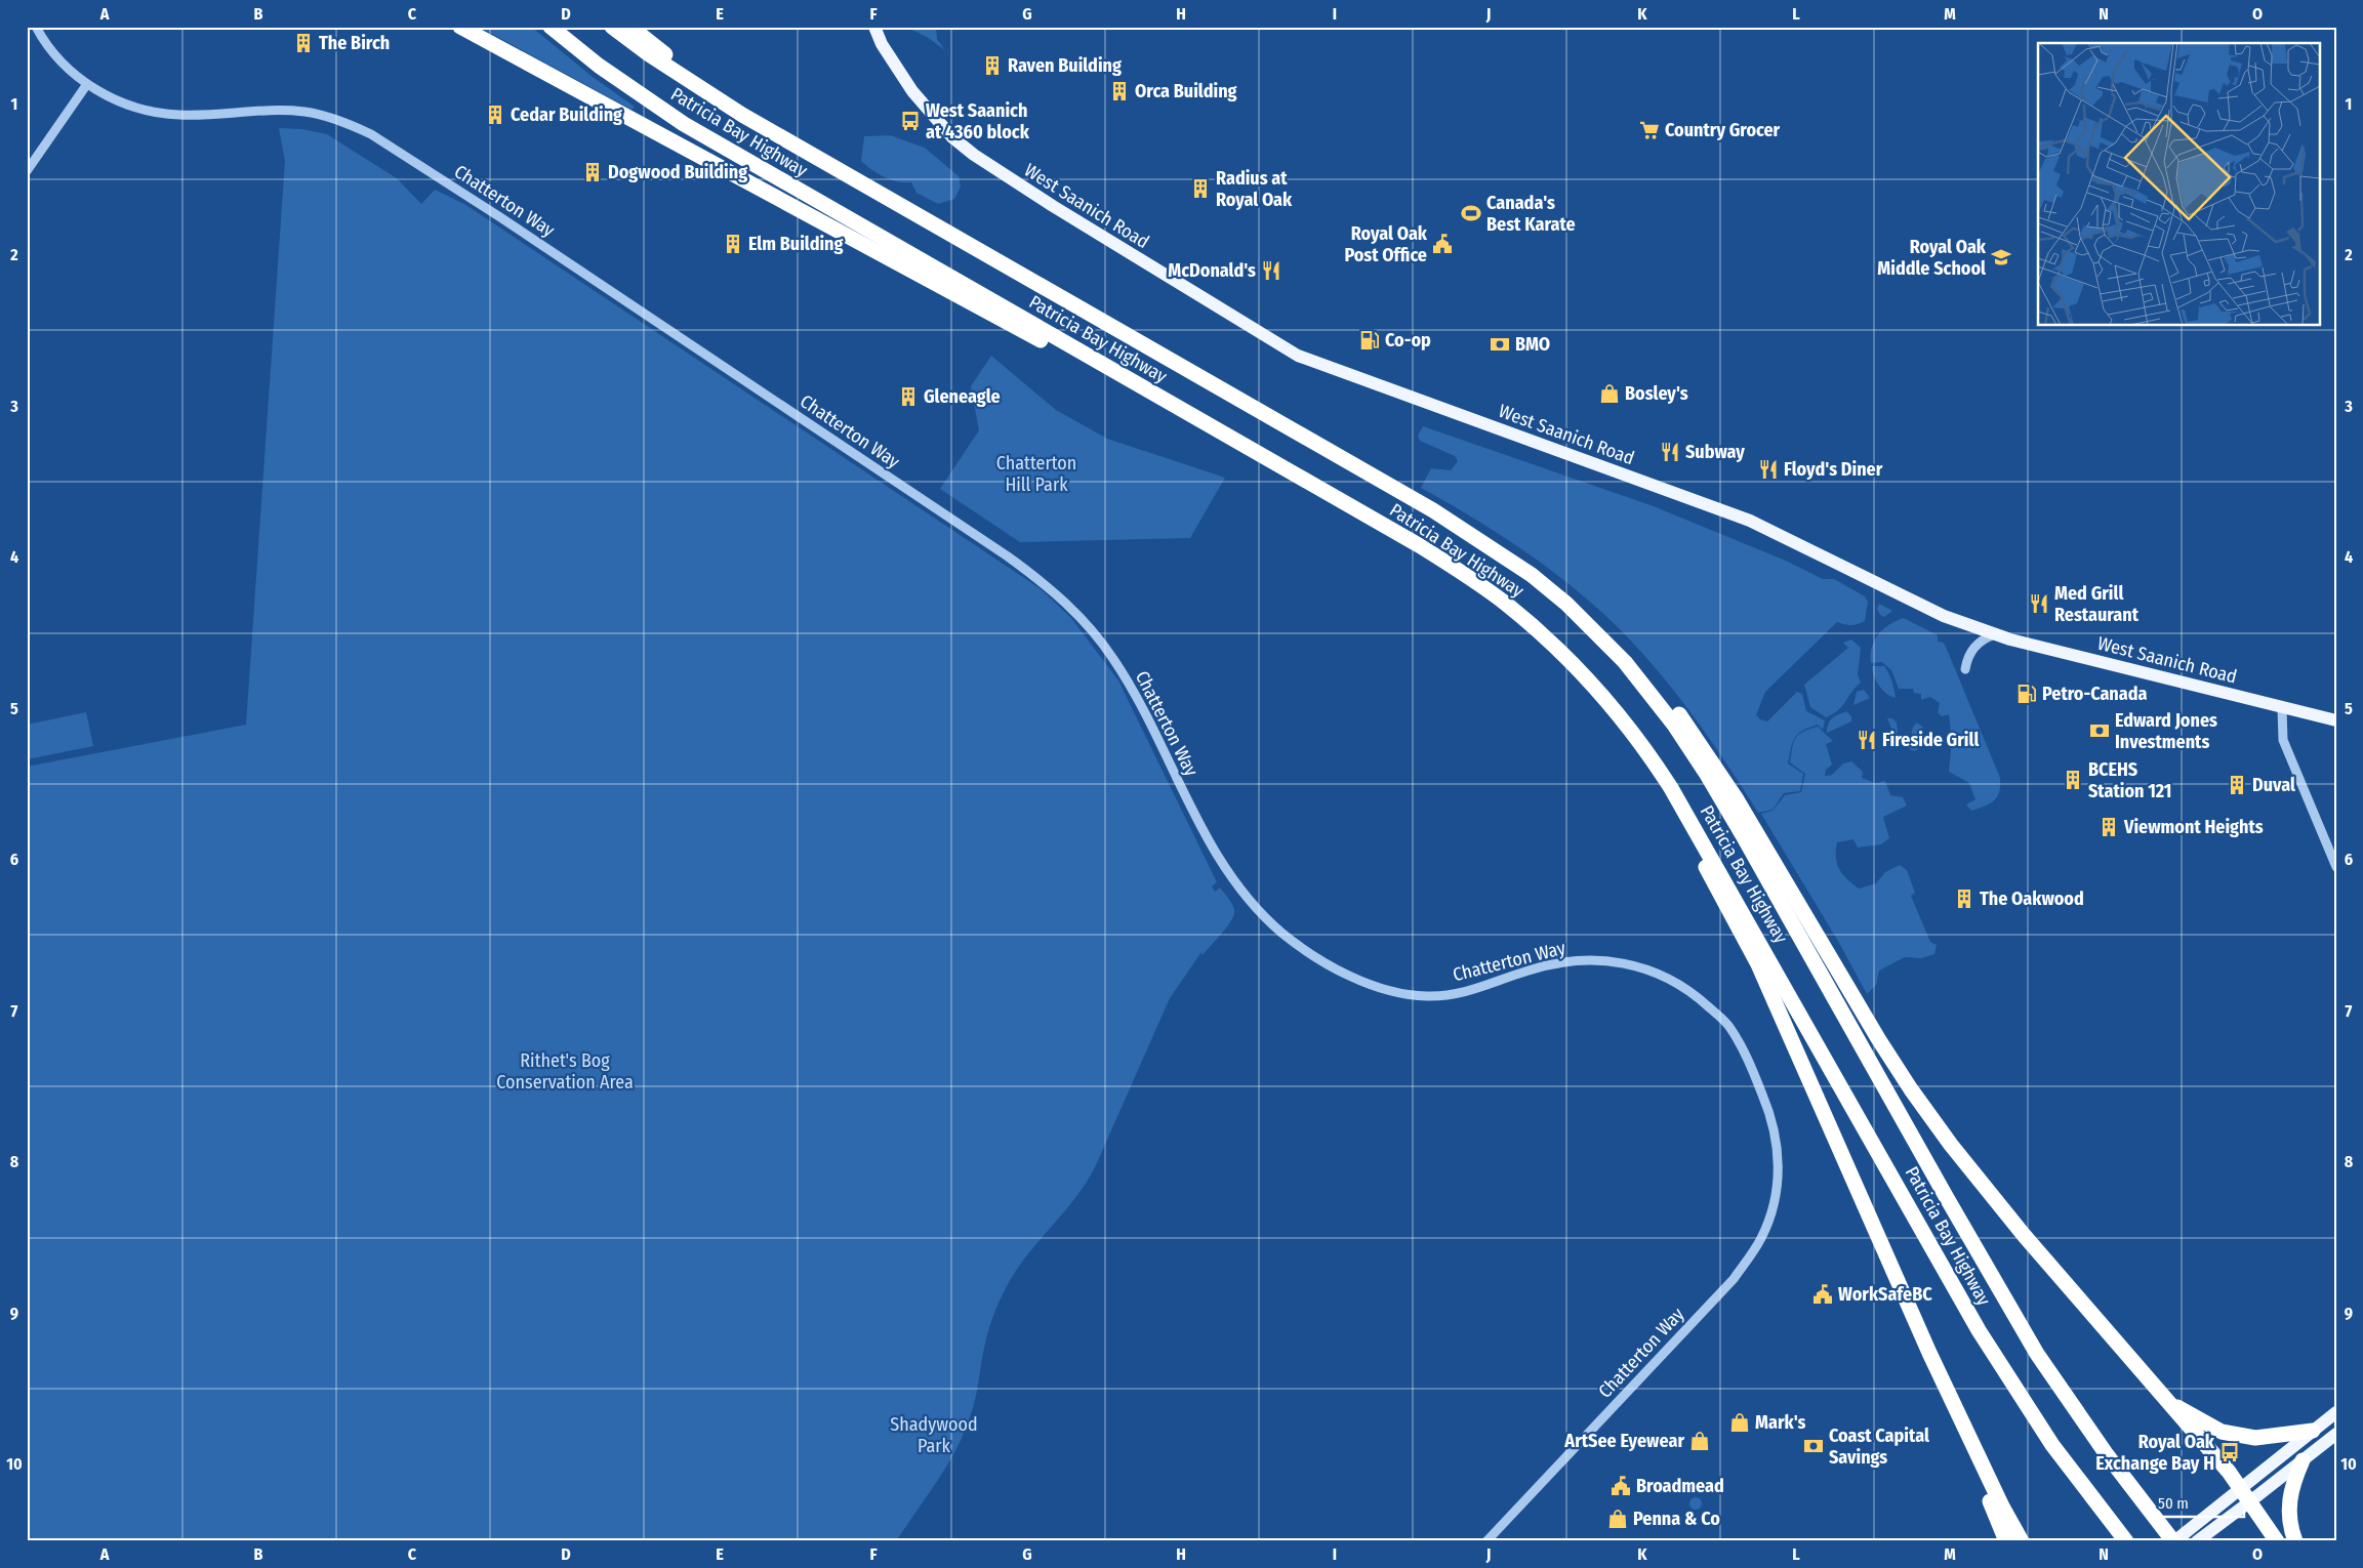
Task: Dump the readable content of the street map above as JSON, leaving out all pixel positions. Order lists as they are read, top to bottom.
{
  "streets": {
    "highway": ["Patricia Bay Highway"],
    "main road": ["West Saanich Road"],
    "street": ["Chatterton Way"]
  },
  "parks": ["Chatterton Hill Park", "Rithet's Bog Conservation Area", "Shadywood Park"],
  "places": {
    "building": [
      "The Birch",
      "Raven Building",
      "Orca Building",
      "Cedar Building",
      "Dogwood Building",
      "Radius at Royal Oak",
      "Elm Building",
      "Gleneagle",
      "BCEHS Station 121",
      "Duval",
      "Viewmont Heights",
      "The Oakwood"
    ],
    "bus stop": ["West Saanich at 4360 block", "Royal Oak Exchange Bay H"],
    "supermarket": ["Country Grocer"],
    "sports": ["Canada's Best Karate"],
    "public building": ["Royal Oak Post Office", "WorkSafeBC", "Broadmead"],
    "school or university": ["Royal Oak Middle School"],
    "restaurant": [
      "McDonald's",
      "Subway",
      "Floyd's Diner",
      "Med Grill Restaurant",
      "Fireside Grill"
    ],
    "fuel station": ["Co-op", "Petro-Canada"],
    "bank": ["BMO", "Edward Jones Investments", "Coast Capital Savings"],
    "shop": [
      "Bosley's",
      "Mark's",
      "ArtSee Eyewear",
      "Penna & Co"
    ]
  },
  "scale_bar": "50 m",
  "grid": {
    "columns": [
      "A",
      "B",
      "C",
      "D",
      "E",
      "F",
      "G",
      "H",
      "I",
      "J",
      "K",
      "L",
      "M",
      "N",
      "O"
    ],
    "rows": [
      "1",
      "2",
      "3",
      "4",
      "5",
      "6",
      "7",
      "8",
      "9",
      "10"
    ]
  }
}
